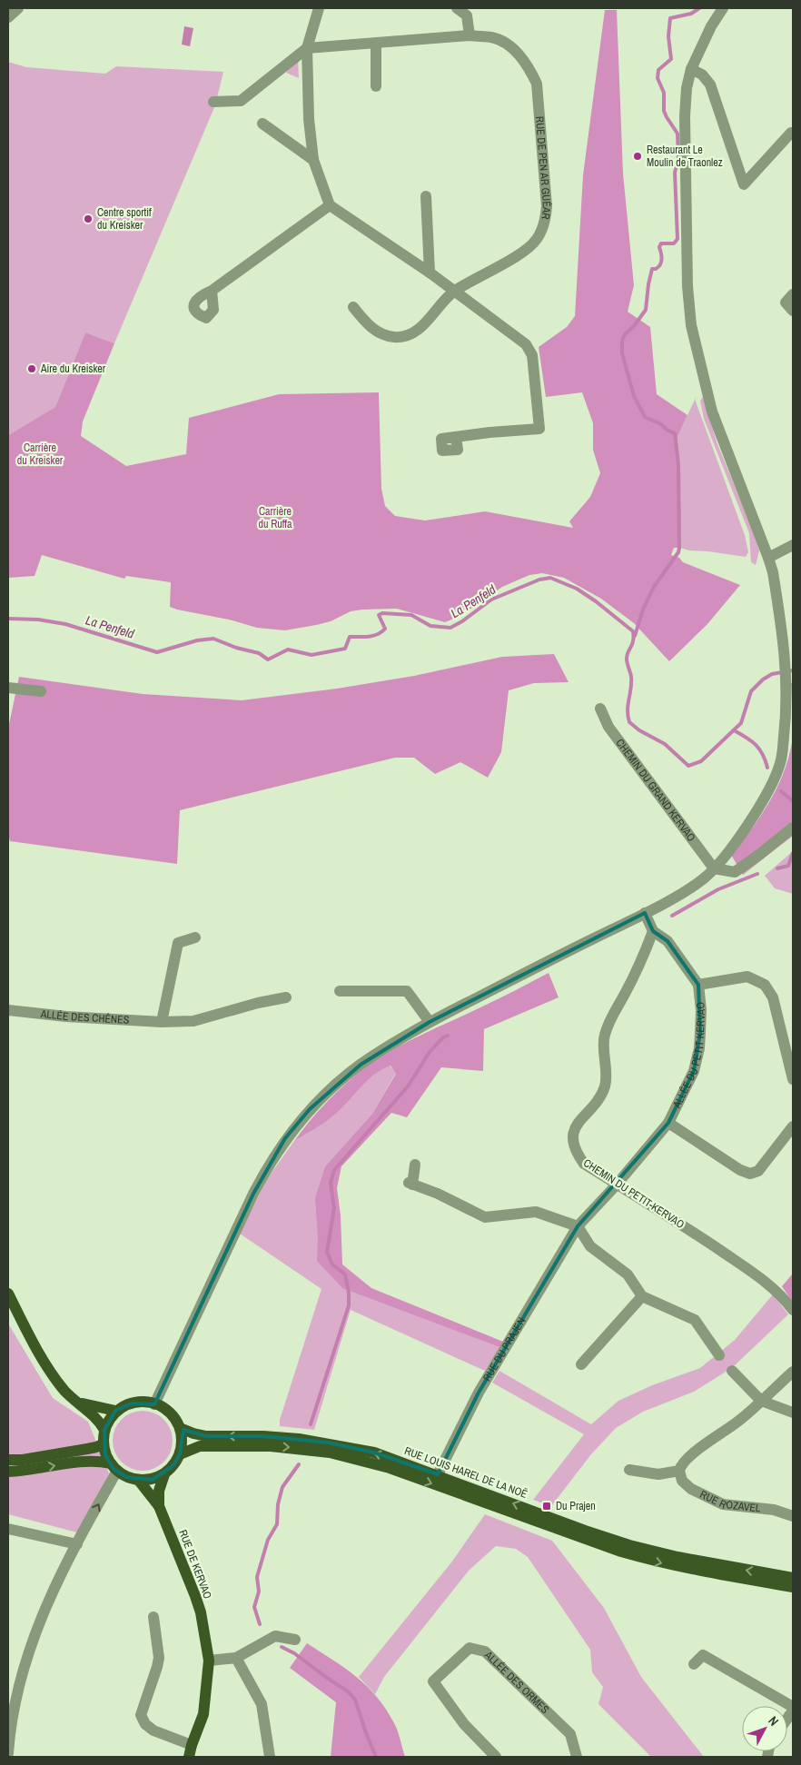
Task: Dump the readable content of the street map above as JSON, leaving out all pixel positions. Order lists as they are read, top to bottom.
{
  "streets": {
    "main road": ["RUE LOUIS HAREL DE LA NOË", "RUE DE KERVAO"],
    "street": [
      "RUE DE PEN AR GUÉAR",
      "CHEMIN DU GRAND KERVAO",
      "ALLÉE DES CHÊNES",
      "ALLÉE DU PETIT KERVAO",
      "CHEMIN DU PETIT-KERVAO",
      "RUE DU PRAJEN",
      "RUE ROZAVEL",
      "ALLÉE DES ORMES"
    ]
  },
  "crossings": [
    ["ALLÉE DU PETIT KERVAO", "CHEMIN DU PETIT-KERVAO"],
    ["ALLÉE DU PETIT KERVAO", "RUE DU PRAJEN"],
    ["CHEMIN DU PETIT-KERVAO", "RUE DU PRAJEN"],
    ["RUE DU PRAJEN", "RUE LOUIS HAREL DE LA NOË"],
    ["RUE LOUIS HAREL DE LA NOË", "RUE DE KERVAO"]
  ],
  "water": ["La Penfeld"],
  "parks": ["Carrière du Kreisker", "Carrière du Ruffa"],
  "places": {
    "other": ["Restaurant Le Moulin de Traonlez", "Centre sportif du Kreisker", "Aire du Kreisker"],
    "transit": ["Du Prajen"]
  },
  "north": "top right"
}
